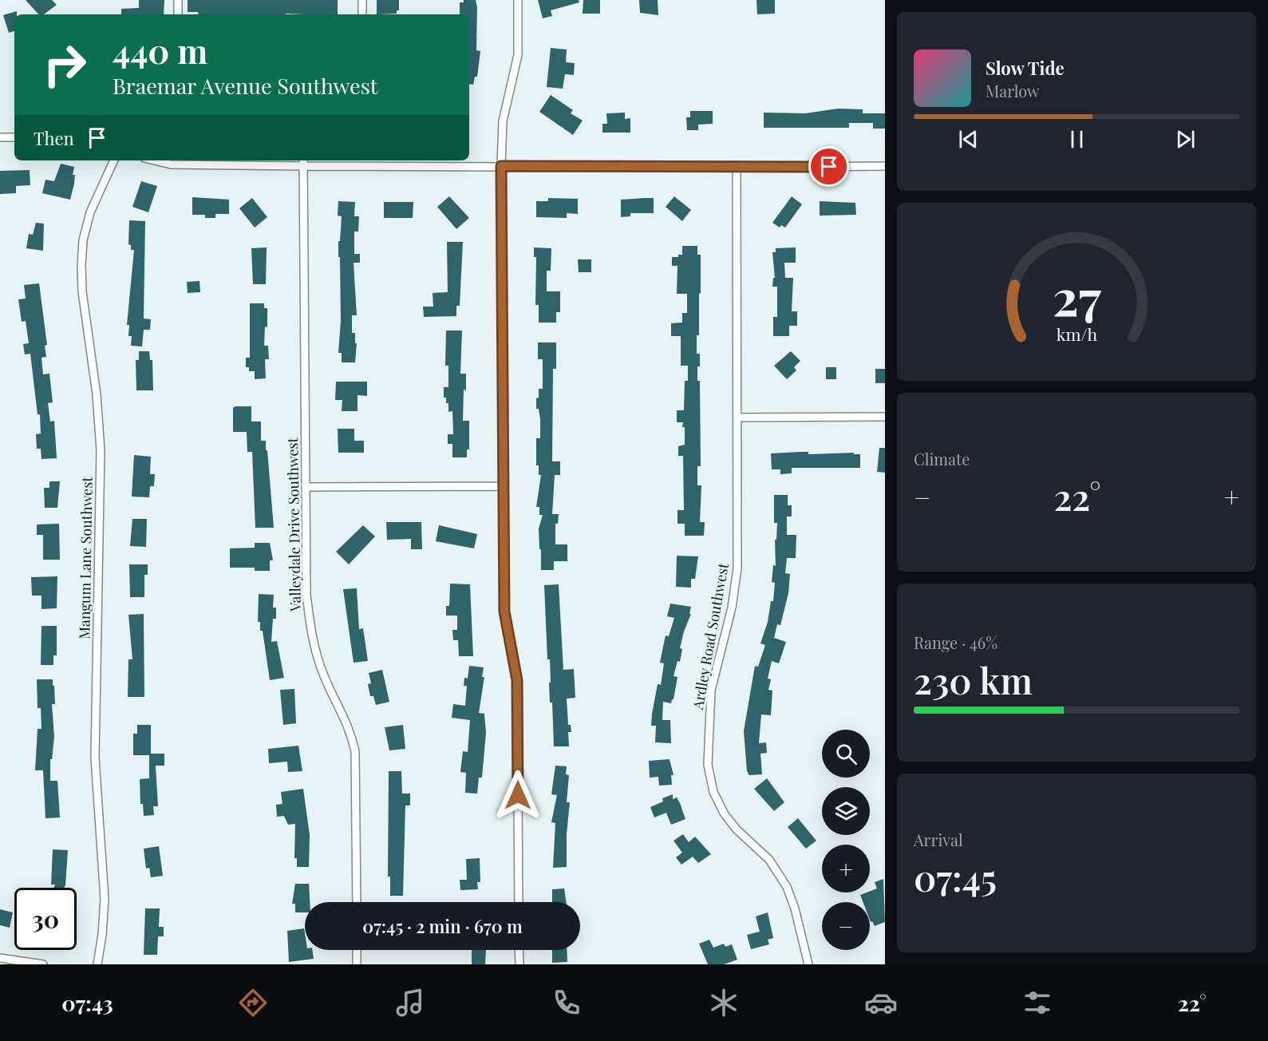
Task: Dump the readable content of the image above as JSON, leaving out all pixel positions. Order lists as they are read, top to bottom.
{
  "streets": {
    "street": ["Valleydale Drive Southwest", "Mangum Lane Southwest", "Ardley Road Southwest"]
  },
  "page": {
    "turn": ["440 m", "Braemar Avenue Southwest"],
    "song": ["Slow Tide", "Marlow"],
    "then": "Then",
    "tile": [
      "Climate",
      ["Range · 46%", "230 km"],
      ["Arrival", "07:45"]
    ],
    "heat": ["−", "22°", "+"],
    "map_buttons": ["+", "−"],
    "limit": "30",
    "trip": "07:45 · 2 min · 670 m",
    "tabs": ["07:43", "22°"],
    "gauge": ["27", "km/h"]
  }
}
